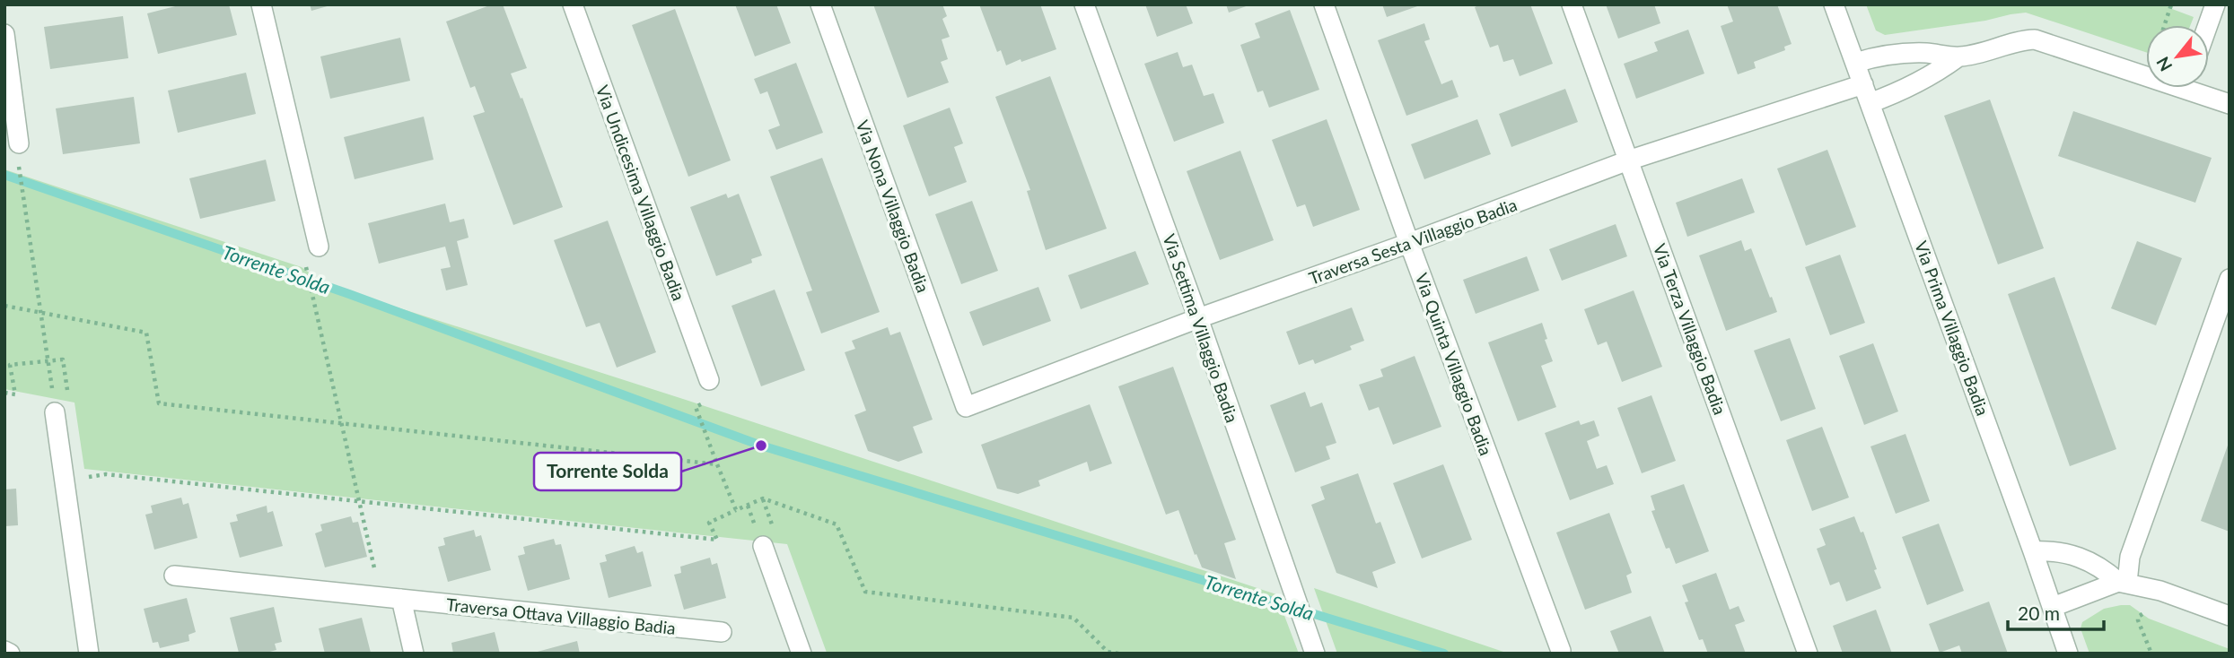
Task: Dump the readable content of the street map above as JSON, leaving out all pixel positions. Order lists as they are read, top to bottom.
{
  "streets": {
    "street": [
      "Via Undicesima Villaggio Badia",
      "Via Nona Villaggio Badia",
      "Traversa Sesta Villaggio Badia",
      "Via Settima Villaggio Badia",
      "Via Prima Villaggio Badia",
      "Via Terza Villaggio Badia",
      "Via Quinta Villaggio Badia",
      "Traversa Ottava Villaggio Badia"
    ]
  },
  "crossings": [
    ["Via Nona Villaggio Badia", "Traversa Sesta Villaggio Badia"],
    ["Traversa Sesta Villaggio Badia", "Via Settima Villaggio Badia"],
    ["Traversa Sesta Villaggio Badia", "Via Prima Villaggio Badia"],
    ["Traversa Sesta Villaggio Badia", "Via Terza Villaggio Badia"],
    ["Traversa Sesta Villaggio Badia", "Via Quinta Villaggio Badia"]
  ],
  "water": ["Torrente Solda"],
  "places": ["Torrente Solda"],
  "scale_bar": "20 m",
  "north": "bottom left"
}
